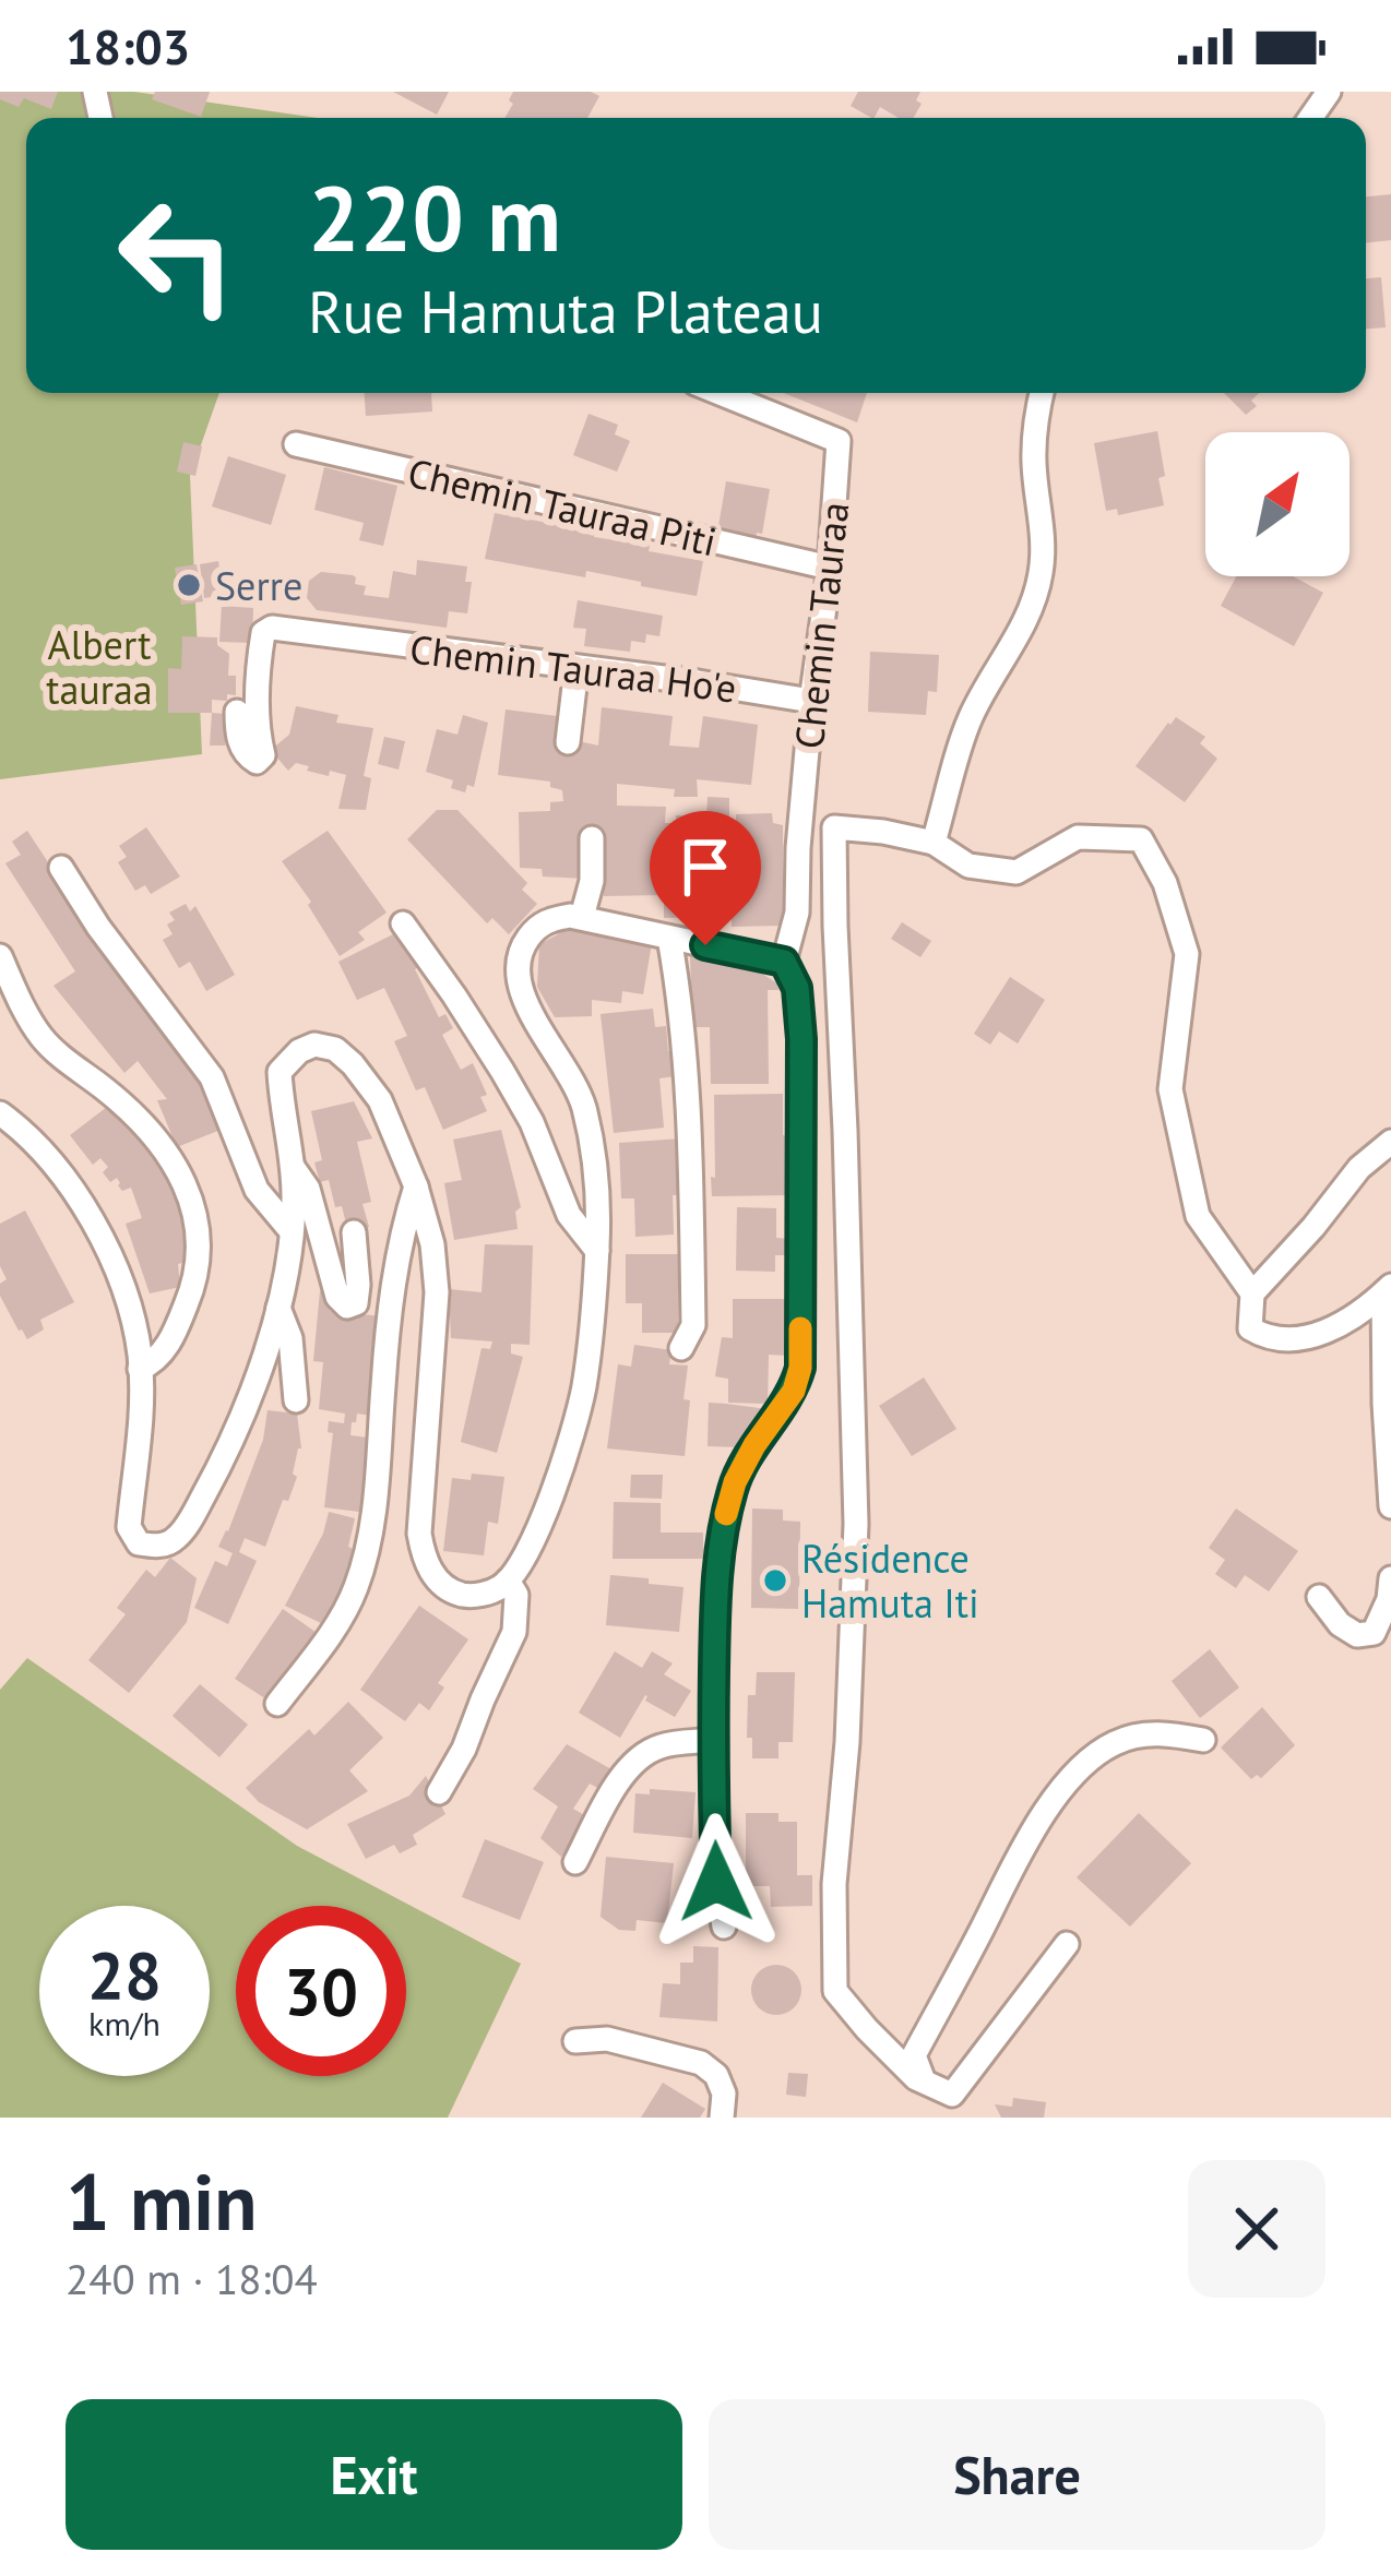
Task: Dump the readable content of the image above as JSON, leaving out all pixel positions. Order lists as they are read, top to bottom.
{
  "streets": {
    "street": ["Chemin Tauraa Piti", "Chemin Tauraa", "Chemin Tauraa Ho'e"]
  },
  "crossings": [
    ["Chemin Tauraa Piti", "Chemin Tauraa"],
    ["Chemin Tauraa", "Chemin Tauraa Ho'e"]
  ],
  "parks": ["Albert tauraa"],
  "places": ["Serre", "Résidence Hamuta Iti"],
  "north": "top right",
  "page": {
    "status": "18:03",
    "turn": ["220 m", "Rue Hamuta Plateau"],
    "speed": "28 km/h",
    "limit": "30",
    "heading": ["1 min", "240 m · 18:04"],
    "buttons": ["Exit", "Share"]
  }
}
